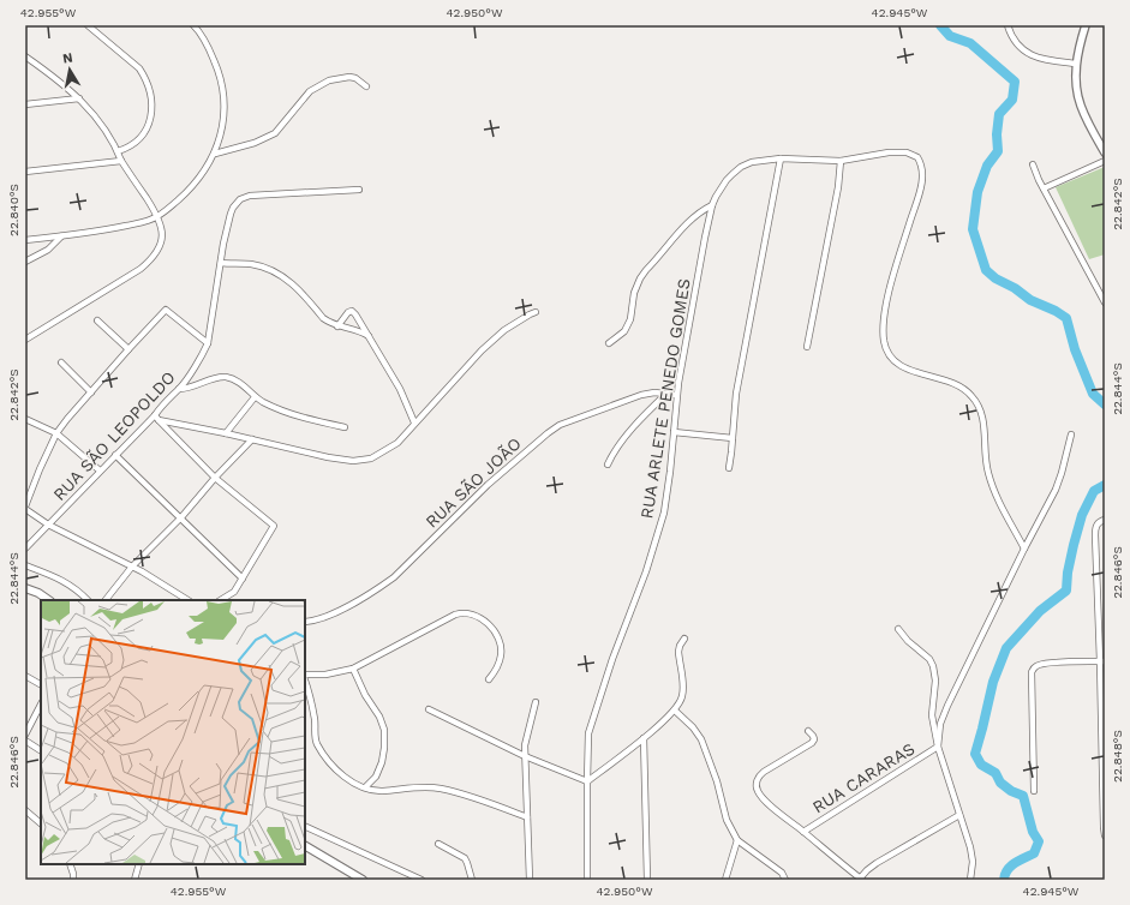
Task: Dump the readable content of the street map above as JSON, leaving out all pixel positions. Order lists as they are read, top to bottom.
{
  "streets": {
    "street": [
      "RUA ARLETE PENEDO GOMES",
      "RUA SÃO LEOPOLDO",
      "RUA SÃO JOÃO",
      "RUA CARARAS"
    ]
  },
  "crossings": [
    ["RUA ARLETE PENEDO GOMES", "RUA SÃO JOÃO"]
  ],
  "north": "top",
  "coordinates": [
    "42.955°W",
    "42.950°W",
    "42.945°W",
    "22.842°S",
    "22.840°S",
    "22.844°S",
    "22.846°S",
    "22.848°S"
  ]
}
